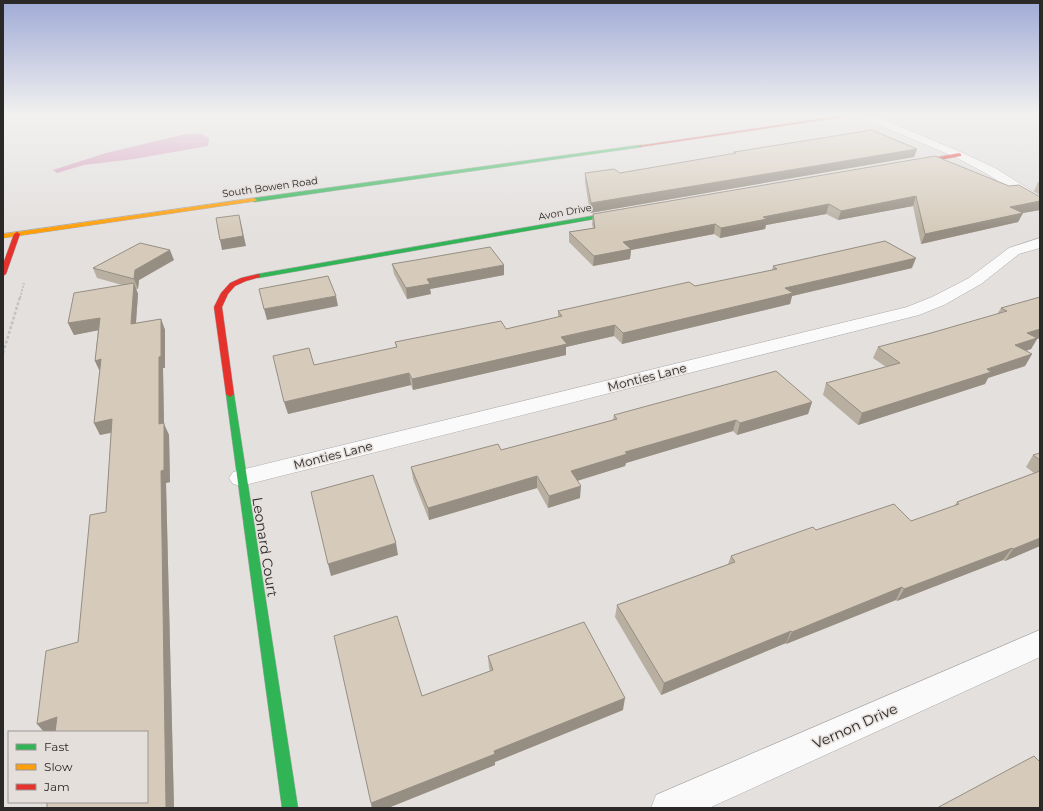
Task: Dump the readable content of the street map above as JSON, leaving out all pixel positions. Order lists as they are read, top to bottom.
{
  "streets": {
    "main road": ["South Bowen Road", "Avon Drive", "Leonard Court"],
    "street": ["Monties Lane", "Vernon Drive"]
  },
  "crossings": [
    ["Avon Drive", "Leonard Court"],
    ["Monties Lane", "Leonard Court"]
  ],
  "legend": ["Fast", "Slow", "Jam"]
}
